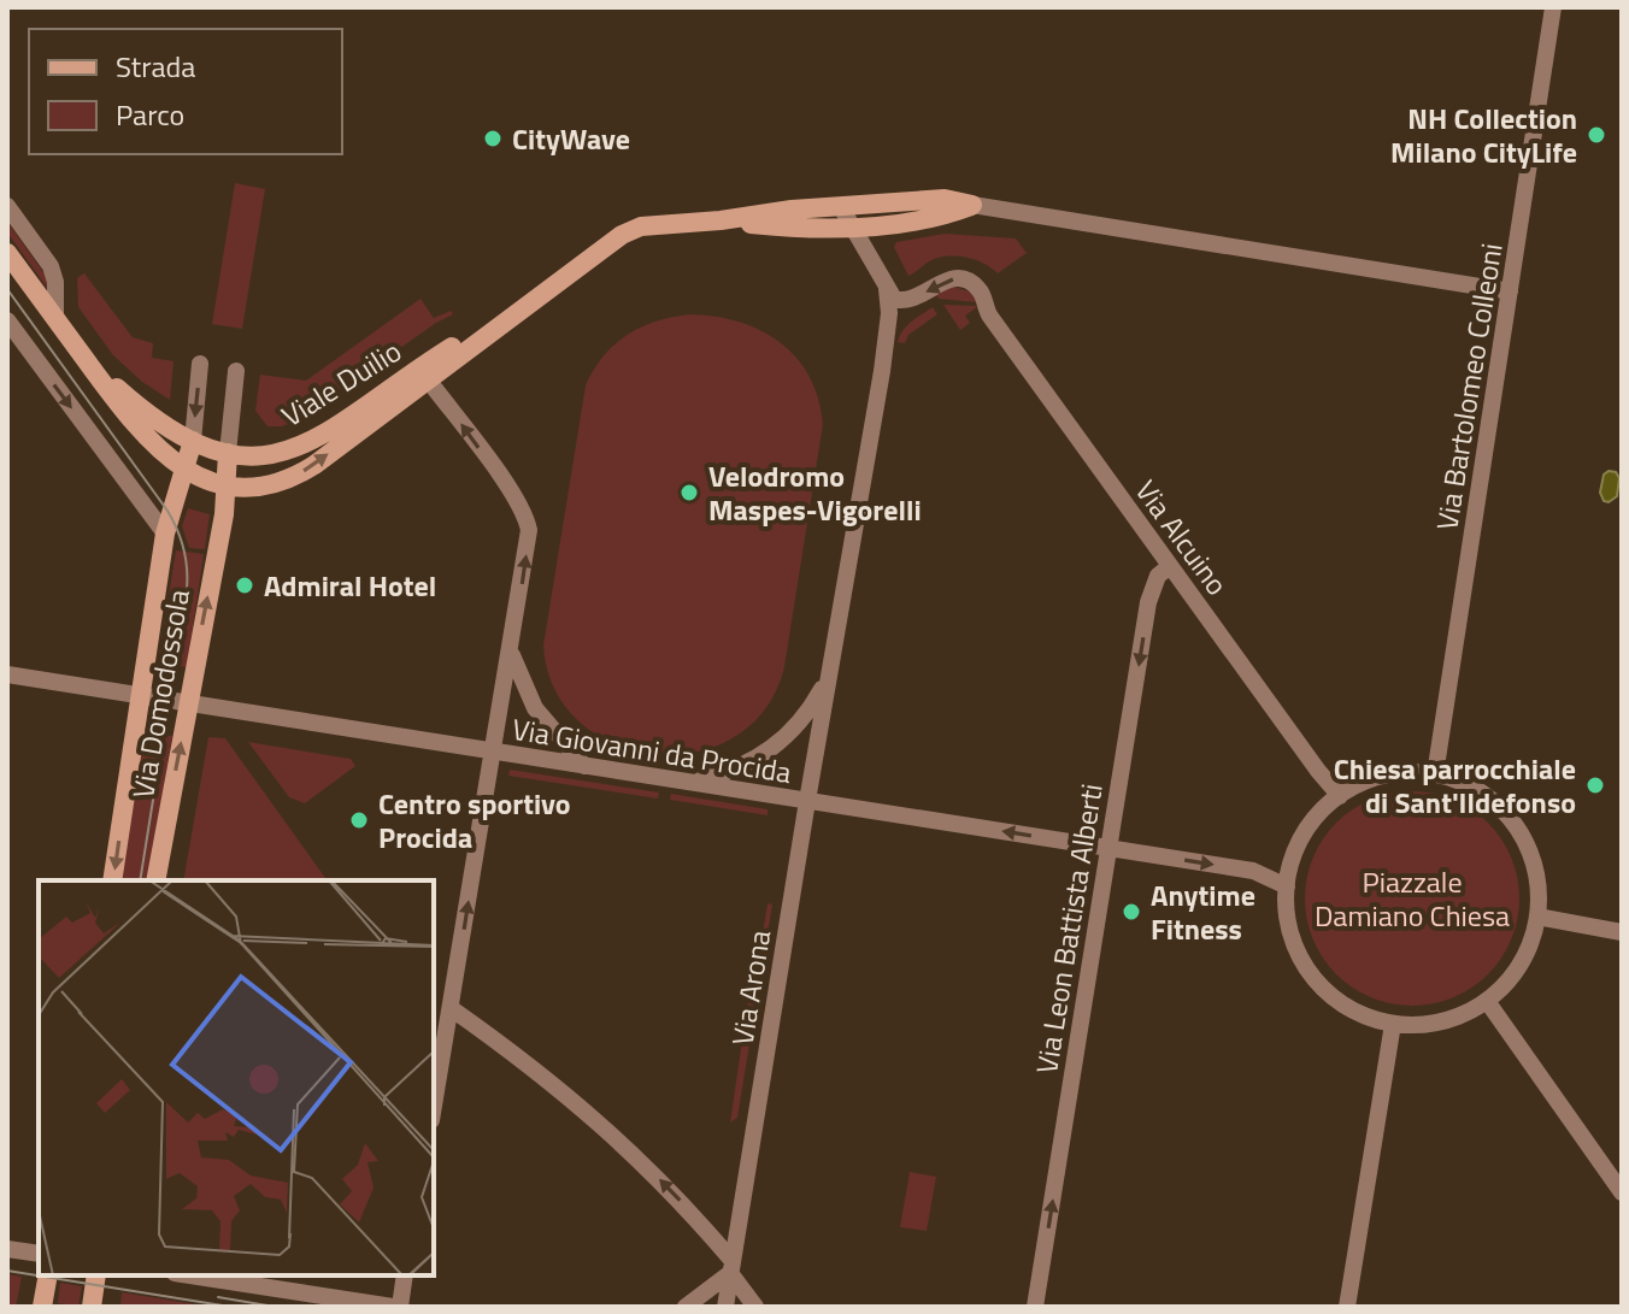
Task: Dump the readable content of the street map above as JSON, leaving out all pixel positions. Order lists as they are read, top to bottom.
{
  "streets": {
    "street": [
      "Viale Duilio",
      "Via Bartolomeo Colleoni",
      "Via Alcuino",
      "Via Domodossola",
      "Via Giovanni da Procida",
      "Via Leon Battista Alberti",
      "Via Arona"
    ]
  },
  "crossings": [
    ["Viale Duilio", "Via Domodossola"],
    ["Via Bartolomeo Colleoni", "Via Alcuino"],
    ["Via Bartolomeo Colleoni", "Via Giovanni da Procida"],
    ["Via Alcuino", "Via Giovanni da Procida"],
    ["Via Alcuino", "Via Leon Battista Alberti"],
    ["Via Alcuino", "Via Arona"],
    ["Via Domodossola", "Via Giovanni da Procida"],
    ["Via Giovanni da Procida", "Via Leon Battista Alberti"],
    ["Via Giovanni da Procida", "Via Arona"]
  ],
  "one_way": ["Via Alcuino"],
  "parks": ["Piazzale Damiano Chiesa"],
  "places": [
    "NH Collection Milano CityLife",
    "CityWave",
    "Velodromo Maspes-Vigorelli",
    "Admiral Hotel",
    "Chiesa parrocchiale di Sant'Ildefonso",
    "Centro sportivo Procida",
    "Anytime Fitness"
  ],
  "legend": ["Strada", "Parco"]
}
